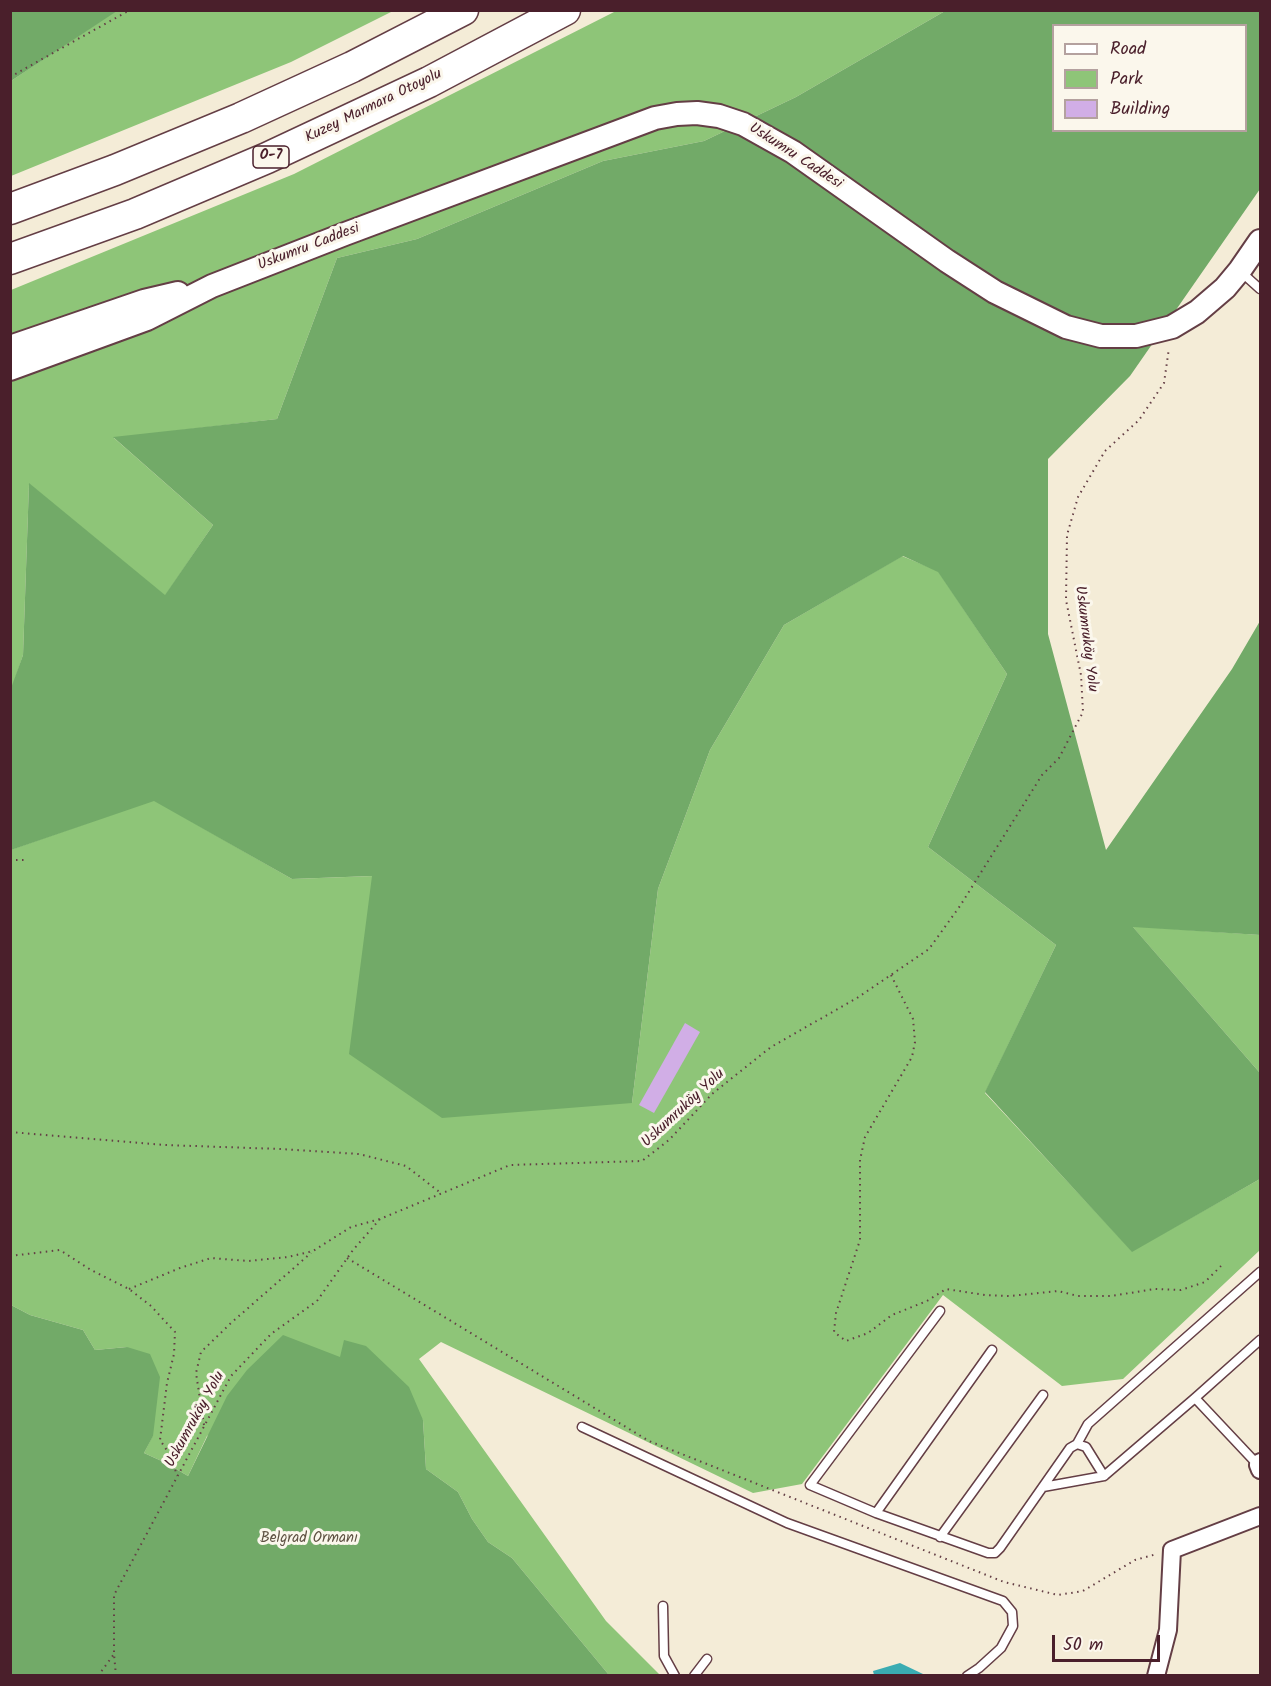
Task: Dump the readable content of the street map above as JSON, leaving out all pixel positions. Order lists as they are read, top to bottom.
{
  "streets": {
    "highway": ["Kuzey Marmara Otoyolu", "O-7"],
    "main road": ["Uskumru Caddesi"],
    "path": ["Uskumruköy Yolu"]
  },
  "crossings": [
    ["Uskumru Caddesi", "Uskumruköy Yolu"]
  ],
  "parks": ["Belgrad Ormanı"],
  "legend": ["Road", "Park", "Building"],
  "scale_bar": "50 m"
}
